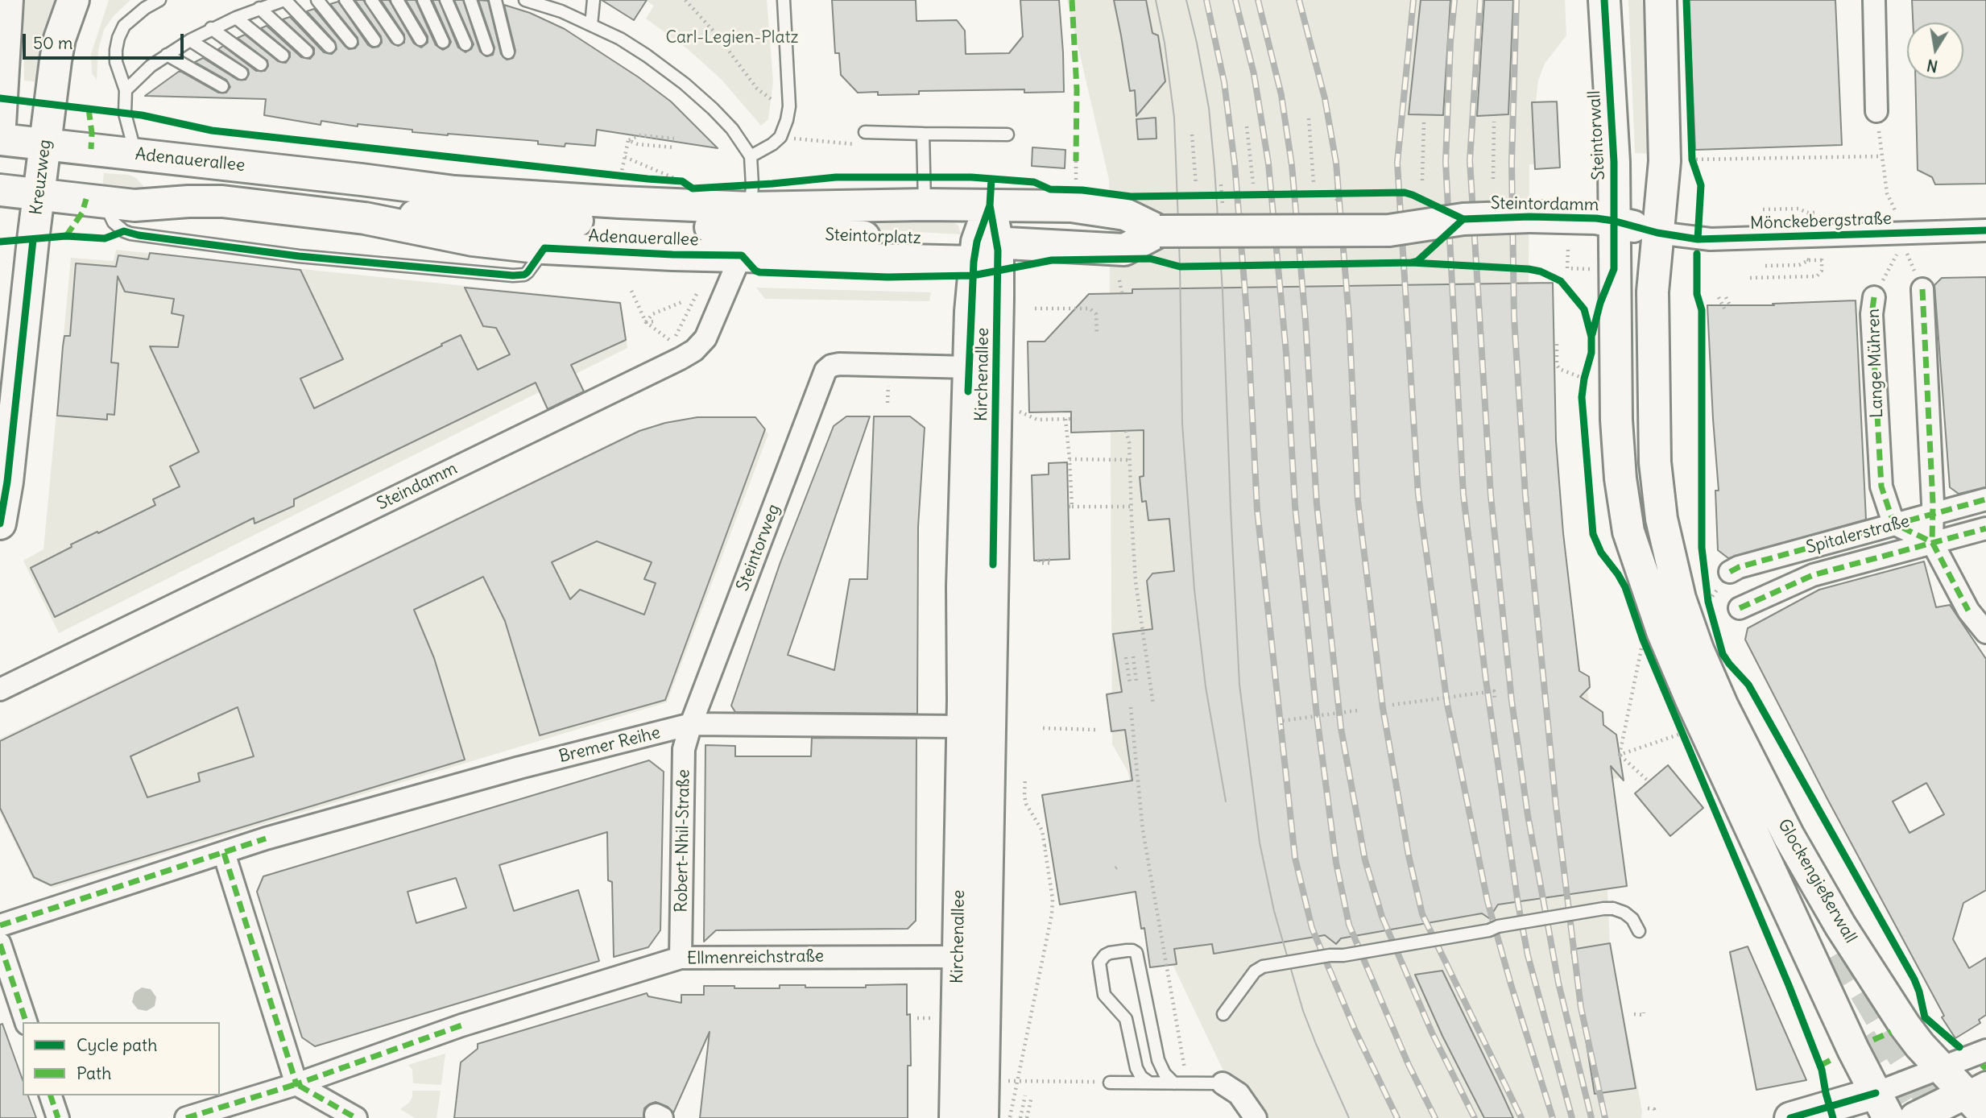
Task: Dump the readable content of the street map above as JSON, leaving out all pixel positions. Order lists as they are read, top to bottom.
{
  "streets": {
    "main road": [
      "Steintorwall",
      "Adenauerallee",
      "Kreuzweg",
      "Steintordamm",
      "Steintorplatz",
      "Kirchenallee",
      "Glockengießerwall"
    ],
    "street": [
      "Mönckebergstraße",
      "Lange Mühren",
      "Steindamm",
      "Spitalerstraße",
      "Steintorweg",
      "Bremer Reihe",
      "Robert-Nhil-Straße",
      "Ellmenreichstraße"
    ]
  },
  "crossings": [
    ["Steintorwall", "Steintordamm"],
    ["Steintorwall", "Glockengießerwall"],
    ["Adenauerallee", "Kreuzweg"],
    ["Adenauerallee", "Steintorplatz"],
    ["Adenauerallee", "Steindamm"],
    ["Steintordamm", "Mönckebergstraße"],
    ["Steintordamm", "Steintorplatz"],
    ["Steintordamm", "Kirchenallee"],
    ["Steintorplatz", "Kirchenallee"],
    ["Steintorplatz", "Steindamm"],
    ["Lange Mühren", "Spitalerstraße"],
    ["Kirchenallee", "Steintorweg"],
    ["Kirchenallee", "Bremer Reihe"],
    ["Kirchenallee", "Ellmenreichstraße"],
    ["Steintorweg", "Bremer Reihe"],
    ["Steintorweg", "Robert-Nhil-Straße"],
    ["Bremer Reihe", "Robert-Nhil-Straße"],
    ["Robert-Nhil-Straße", "Ellmenreichstraße"]
  ],
  "parks": ["Carl-Legien-Platz"],
  "legend": ["Cycle path", "Path"],
  "scale_bar": "50 m",
  "north": "bottom"
}
